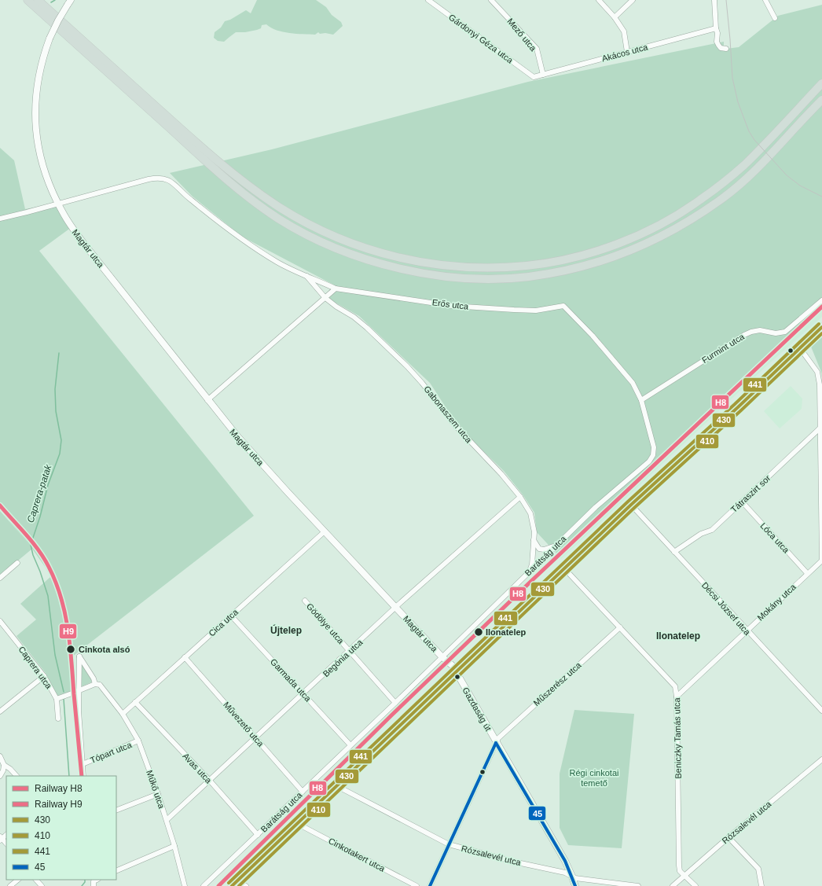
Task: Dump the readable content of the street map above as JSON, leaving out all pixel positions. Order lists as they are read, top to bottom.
{
  "streets": {
    "street": [
      "Mező utca",
      "Gárdonyi Géza utca",
      "Akácos utca",
      "Magtár utca",
      "Erős utca",
      "Furmint utca",
      "Gabonaszem utca",
      "Tátraszirt sor",
      "Lóca utca",
      "Barátság utca",
      "Mokány utca",
      "Décsi József utca",
      "Cica utca",
      "Gödölye utca",
      "Begónia utca",
      "Caprera utca",
      "Garmada utca",
      "Műszerész utca",
      "Gazdaság út",
      "Művezető utca",
      "Beniczky Tamás utca",
      "Tópart utca",
      "Avas utca",
      "Műkő utca",
      "Rózsalevél utca",
      "Cinkotakert utca"
    ]
  },
  "crossings": [
    ["Mező utca", "Akácos utca"],
    ["Gárdonyi Géza utca", "Akácos utca"],
    ["Magtár utca", "Barátság utca"],
    ["Magtár utca", "Cica utca"],
    ["Magtár utca", "Begónia utca"],
    ["Magtár utca", "Gazdaság út"],
    ["Erős utca", "Furmint utca"],
    ["Erős utca", "Barátság utca"],
    ["Gabonaszem utca", "Barátság utca"],
    ["Gabonaszem utca", "Begónia utca"],
    ["Tátraszirt sor", "Lóca utca"],
    ["Tátraszirt sor", "Décsi József utca"],
    ["Lóca utca", "Mokány utca"],
    ["Barátság utca", "Gödölye utca"],
    ["Barátság utca", "Garmada utca"],
    ["Barátság utca", "Művezető utca"],
    ["Barátság utca", "Avas utca"],
    ["Mokány utca", "Décsi József utca"],
    ["Mokány utca", "Beniczky Tamás utca"],
    ["Cica utca", "Garmada utca"],
    ["Cica utca", "Művezető utca"],
    ["Cica utca", "Avas utca"],
    ["Cica utca", "Műkő utca"],
    ["Gödölye utca", "Begónia utca"],
    ["Begónia utca", "Garmada utca"],
    ["Begónia utca", "Művezető utca"],
    ["Begónia utca", "Avas utca"],
    ["Begónia utca", "Műkő utca"],
    ["Műszerész utca", "Gazdaság út"],
    ["Műszerész utca", "Beniczky Tamás utca"],
    ["Műszerész utca", "Rózsalevél utca"],
    ["Gazdaság út", "Rózsalevél utca"],
    ["Beniczky Tamás utca", "Rózsalevél utca"],
    ["Tópart utca", "Műkő utca"]
  ],
  "districts": ["Újtelep", "Ilonatelep"],
  "water": ["Caprera-patak"],
  "parks": ["Régi cinkotai temető"],
  "places": ["Ilonatelep", "Cinkota alsó"],
  "lines": [
    "rail line H8",
    "transit line 441",
    "transit line 430",
    "transit line 410",
    "rail line H9",
    "transit line 45"
  ],
  "legend": [
    "Railway H8",
    "Railway H9",
    "430",
    "410",
    "441",
    "45"
  ]
}
